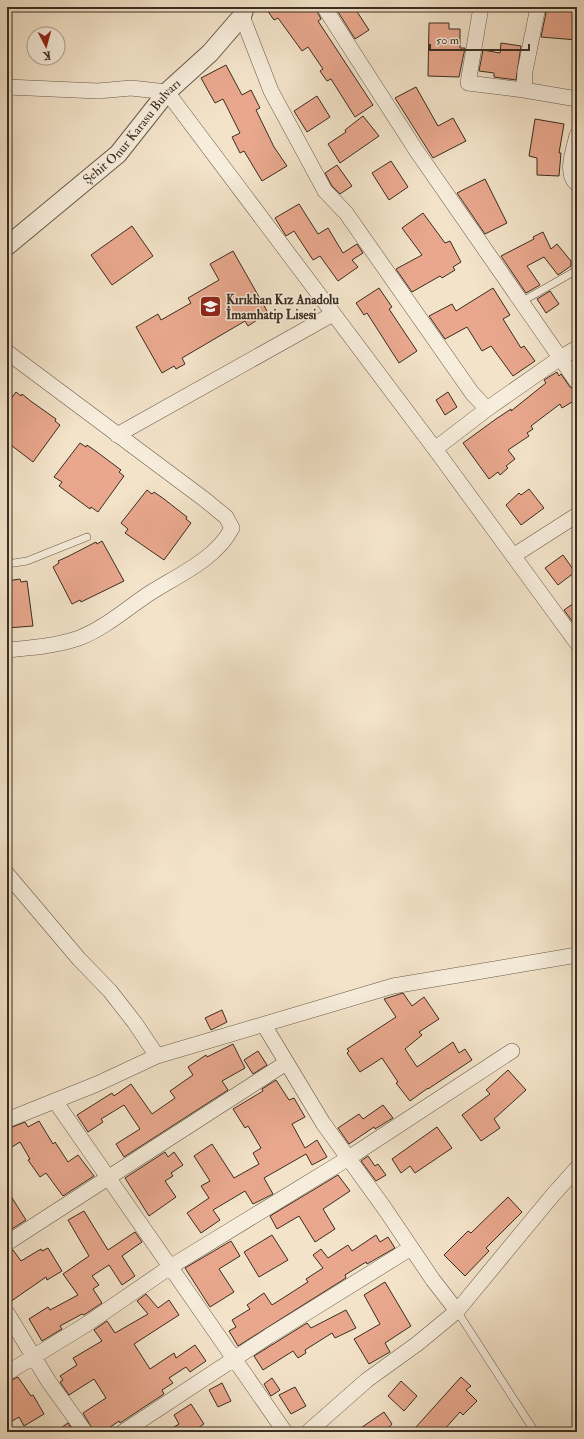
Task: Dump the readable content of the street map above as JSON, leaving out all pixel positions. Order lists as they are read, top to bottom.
{
  "streets": {
    "street": ["Şehit Onur Karasu Bulvarı"]
  },
  "places": {
    "school or university": ["Kırıkhan Kız Anadolu İmamhatip Lisesi"]
  },
  "scale_bar": "50 m",
  "north": "bottom"
}
